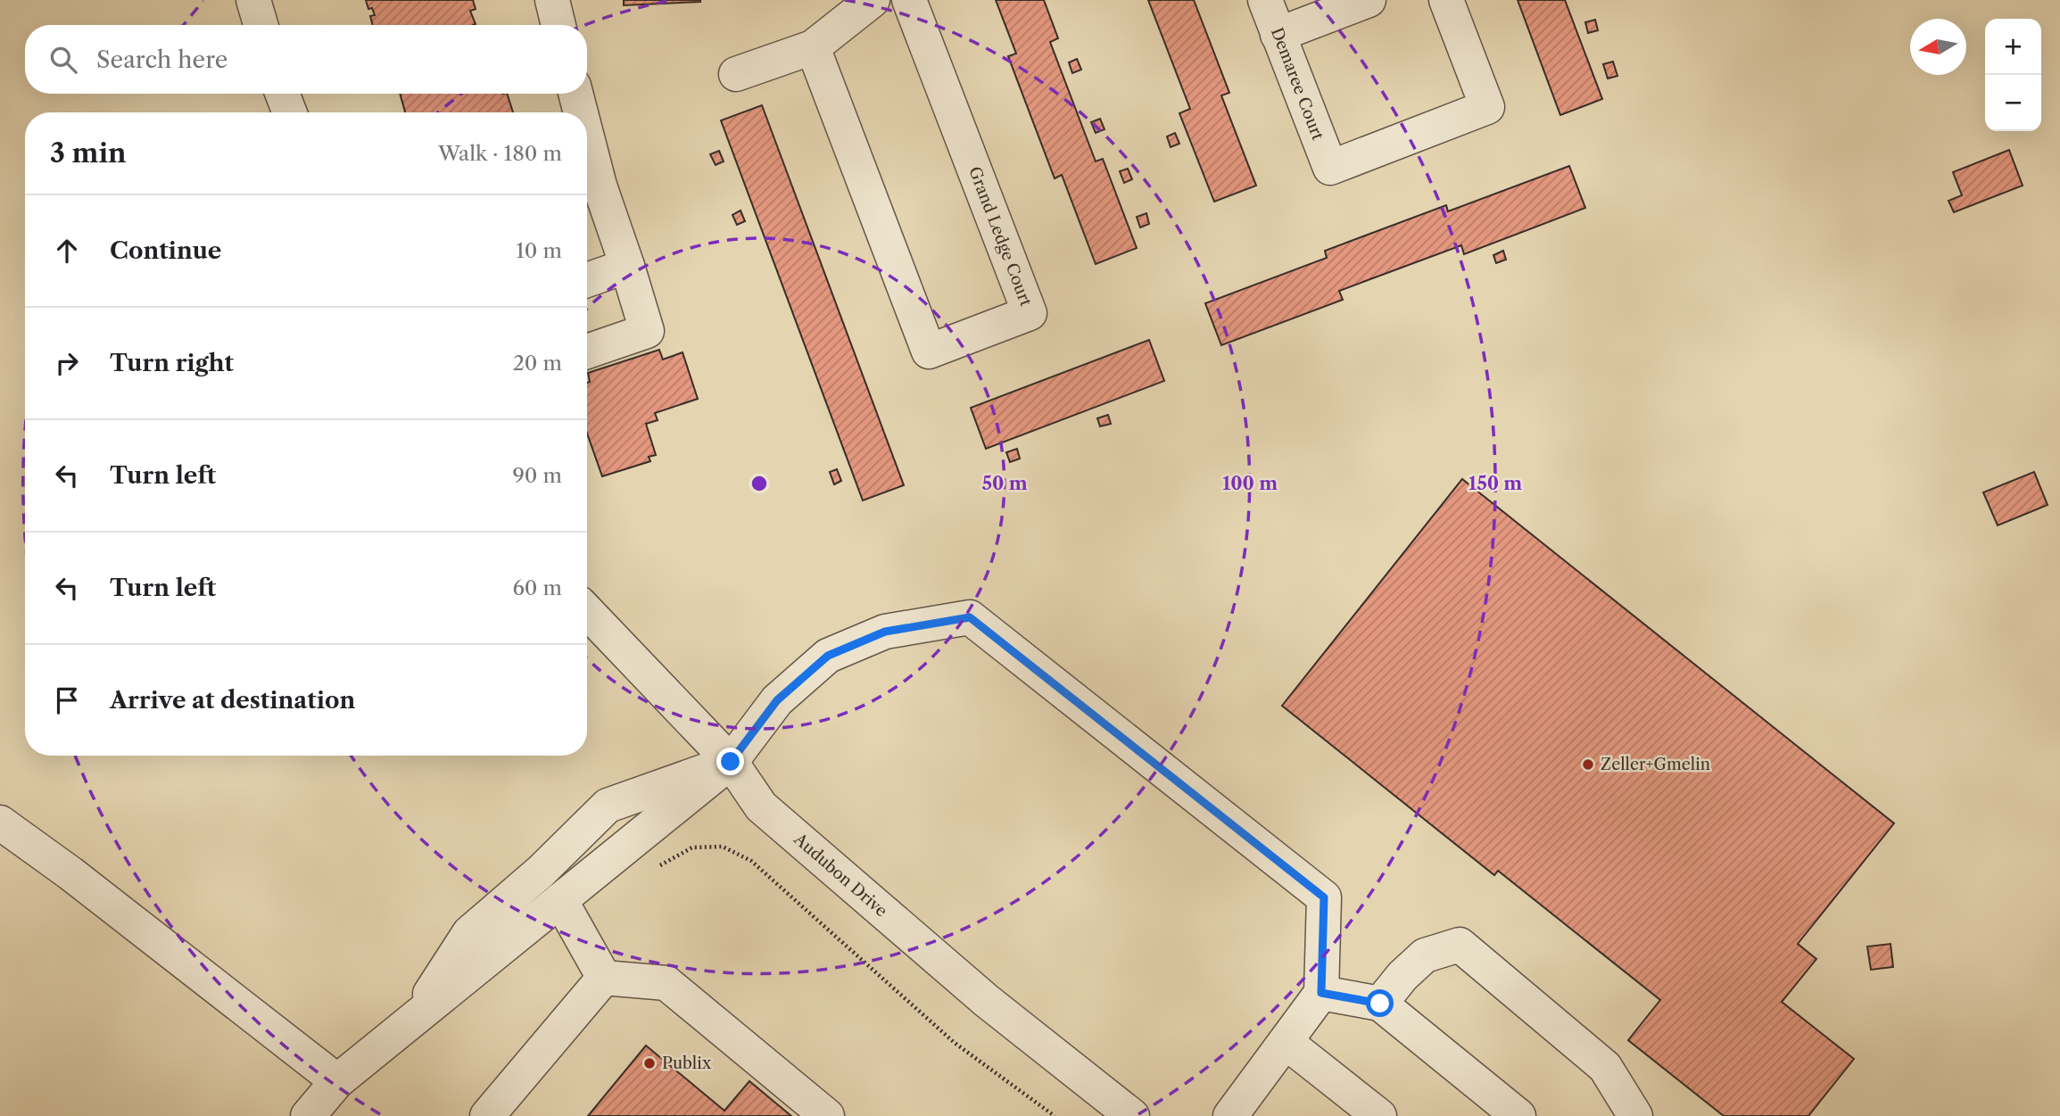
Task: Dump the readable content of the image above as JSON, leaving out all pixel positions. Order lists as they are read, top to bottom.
{
  "streets": {
    "street": ["Demaree Court", "Grand Ledge Court", "Audubon Drive"]
  },
  "places": ["Zeller+Gmelin", "Publix"],
  "north": "left",
  "page": {
    "map_buttons": ["+", "−"],
    "search": "Search here",
    "heading": ["3 min", "Walk · 180 m"],
    "list": [
      ["Continue", "10 m"],
      ["Turn right", "20 m"],
      ["Turn left", "90 m"],
      ["Turn left", "60 m"],
      "Arrive at destination"
    ]
  },
  "rings": ["50 m", "100 m", "150 m"]
}
